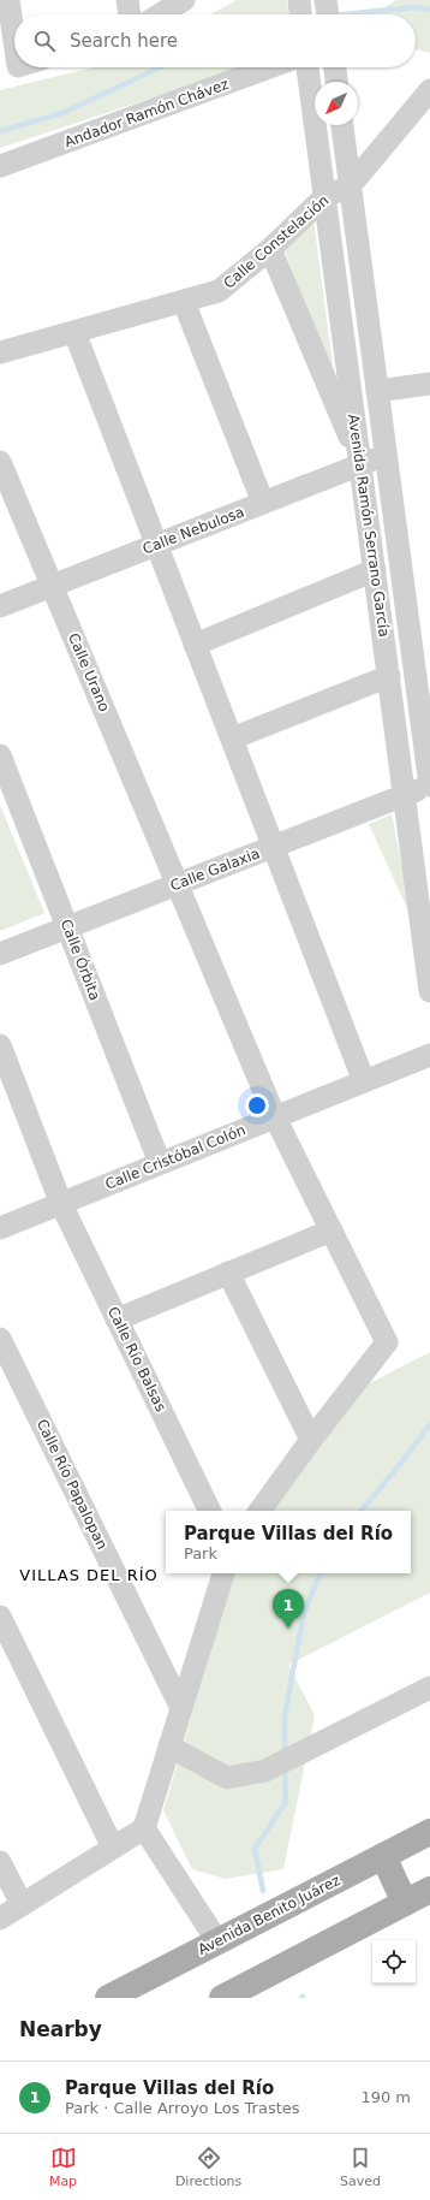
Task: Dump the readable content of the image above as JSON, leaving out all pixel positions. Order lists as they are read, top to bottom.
{
  "streets": {
    "main road": ["Avenida Benito Juárez"],
    "street": [
      "Andador Ramón Chávez",
      "Calle Constelación",
      "Avenida Ramón Serrano García",
      "Calle Nebulosa",
      "Calle Urano",
      "Calle Galaxia",
      "Calle Órbita",
      "Calle Cristóbal Colón",
      "Calle Río Balsas",
      "Calle Río Papalopan"
    ]
  },
  "crossings": [
    ["Calle Constelación", "Avenida Ramón Serrano García"],
    ["Avenida Ramón Serrano García", "Calle Nebulosa"],
    ["Avenida Ramón Serrano García", "Calle Galaxia"],
    ["Calle Nebulosa", "Calle Urano"],
    ["Calle Urano", "Calle Galaxia"],
    ["Calle Urano", "Calle Cristóbal Colón"],
    ["Calle Galaxia", "Calle Órbita"],
    ["Calle Órbita", "Calle Cristóbal Colón"],
    ["Calle Cristóbal Colón", "Calle Río Balsas"]
  ],
  "districts": ["VILLAS DEL RÍO"],
  "north": "bottom left",
  "page": {
    "search": "Search here",
    "popup": ["Parque Villas del Río", "Park"],
    "pins": "1",
    "heading": "Nearby",
    "list": [
      {
        "mark": "1",
        "name": "Parque Villas del Río",
        "note": "Park · Calle Arroyo Los Trastes",
        "value": "190 m"
      }
    ],
    "nav": ["Map", "Directions", "Saved"]
  }
}
